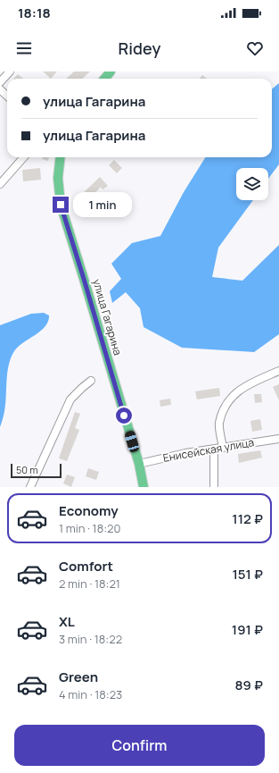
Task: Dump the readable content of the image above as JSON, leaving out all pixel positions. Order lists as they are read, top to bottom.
{
  "streets": {
    "main road": ["улица Гагарина"],
    "street": ["Енисейская улица"]
  },
  "crossings": [
    ["улица Гагарина", "Енисейская улица"]
  ],
  "scale_bar": "50 m",
  "page": {
    "status": "18:18",
    "header": "Ridey",
    "banner": ["улица Гагарина", "улица Гагарина"],
    "bubble": "1 min",
    "scale": "50 m",
    "list": [
      {
        "name": "Economy",
        "note": "1 min · 18:20",
        "value": "112 ₽"
      },
      {
        "name": "Comfort",
        "note": "2 min · 18:21",
        "value": "151 ₽"
      },
      {
        "name": "XL",
        "note": "3 min · 18:22",
        "value": "191 ₽"
      },
      {
        "name": "Green",
        "note": "4 min · 18:23",
        "value": "89 ₽"
      }
    ],
    "buttons": "Confirm"
  }
}
